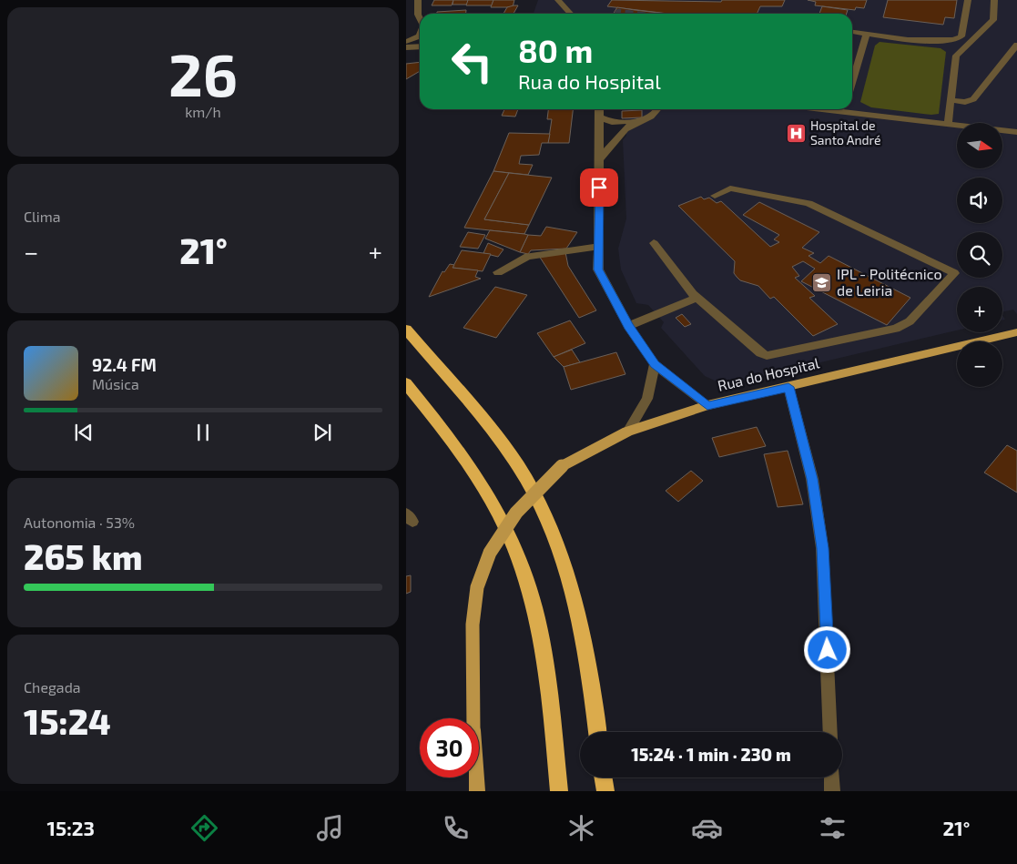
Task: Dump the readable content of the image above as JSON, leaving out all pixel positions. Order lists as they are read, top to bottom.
{
  "streets": {
    "main road": ["Rua do Hospital"]
  },
  "places": {
    "hospital": ["Hospital de Santo André"],
    "school or university": ["IPL - Politécnico de Leiria"]
  },
  "north": "right",
  "page": {
    "tile": [
      ["26", "km/h"],
      "Clima",
      ["Autonomia · 53%", "265 km"],
      ["Chegada", "15:24"]
    ],
    "turn": ["80 m", "Rua do Hospital"],
    "map_buttons": ["+", "−"],
    "heat": ["−", "21°", "+"],
    "song": ["92.4 FM", "Música"],
    "limit": "30",
    "trip": "15:24 · 1 min · 230 m",
    "tabs": ["15:23", "21°"]
  }
}
